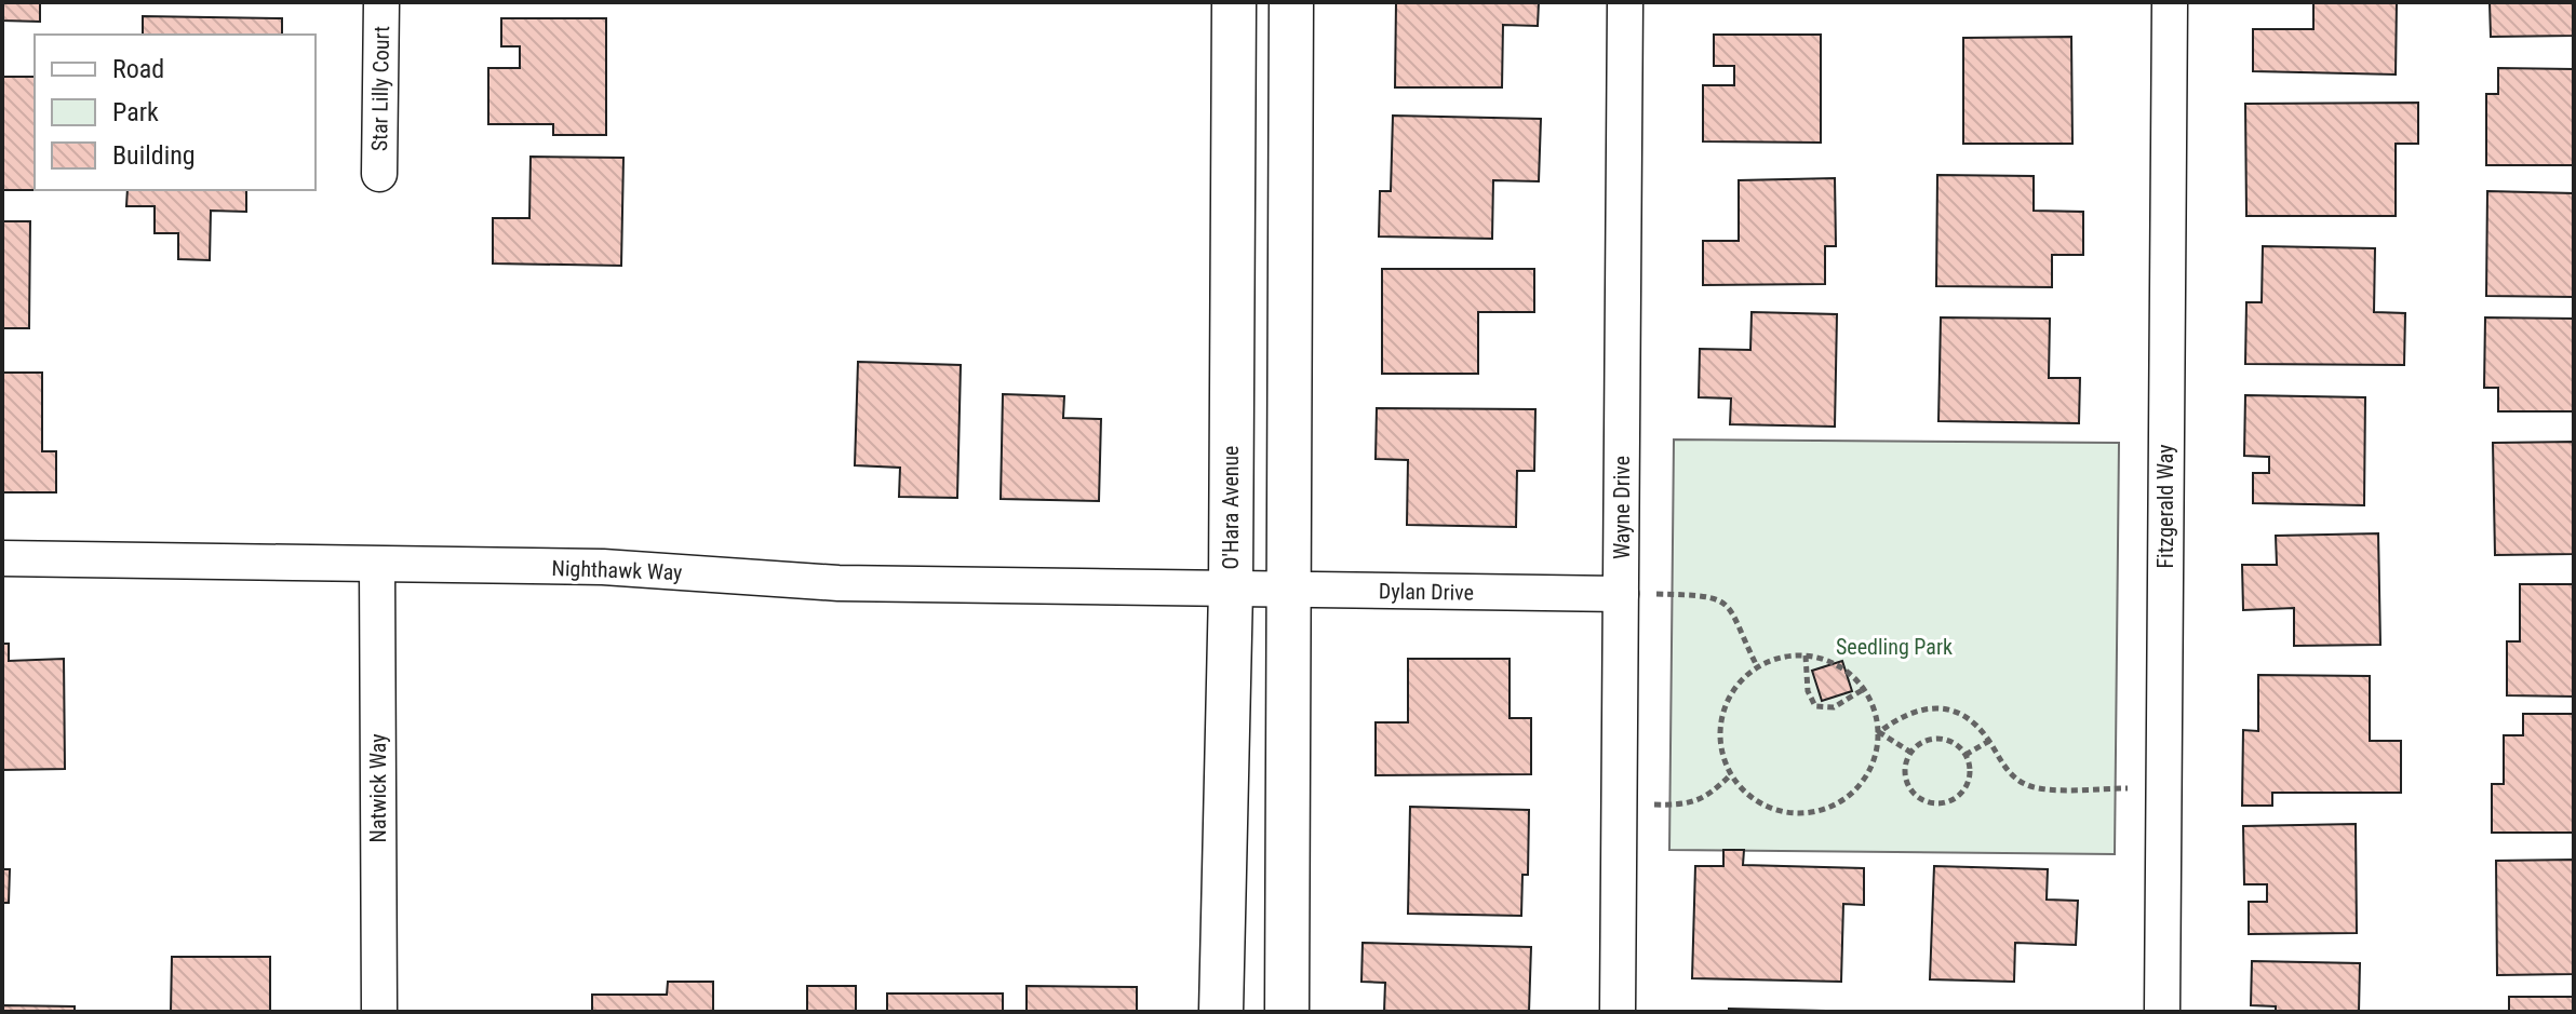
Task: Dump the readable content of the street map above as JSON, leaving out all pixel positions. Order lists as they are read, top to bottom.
{
  "streets": {
    "street": [
      "Star Lilly Court",
      "Fitzgerald Way",
      "O'Hara Avenue",
      "Wayne Drive",
      "Nighthawk Way",
      "Dylan Drive",
      "Natwick Way"
    ]
  },
  "crossings": [
    ["O'Hara Avenue", "Nighthawk Way"],
    ["O'Hara Avenue", "Dylan Drive"],
    ["Wayne Drive", "Dylan Drive"],
    ["Nighthawk Way", "Dylan Drive"],
    ["Nighthawk Way", "Natwick Way"]
  ],
  "parks": ["Seedling Park"],
  "legend": ["Road", "Park", "Building"]
}
